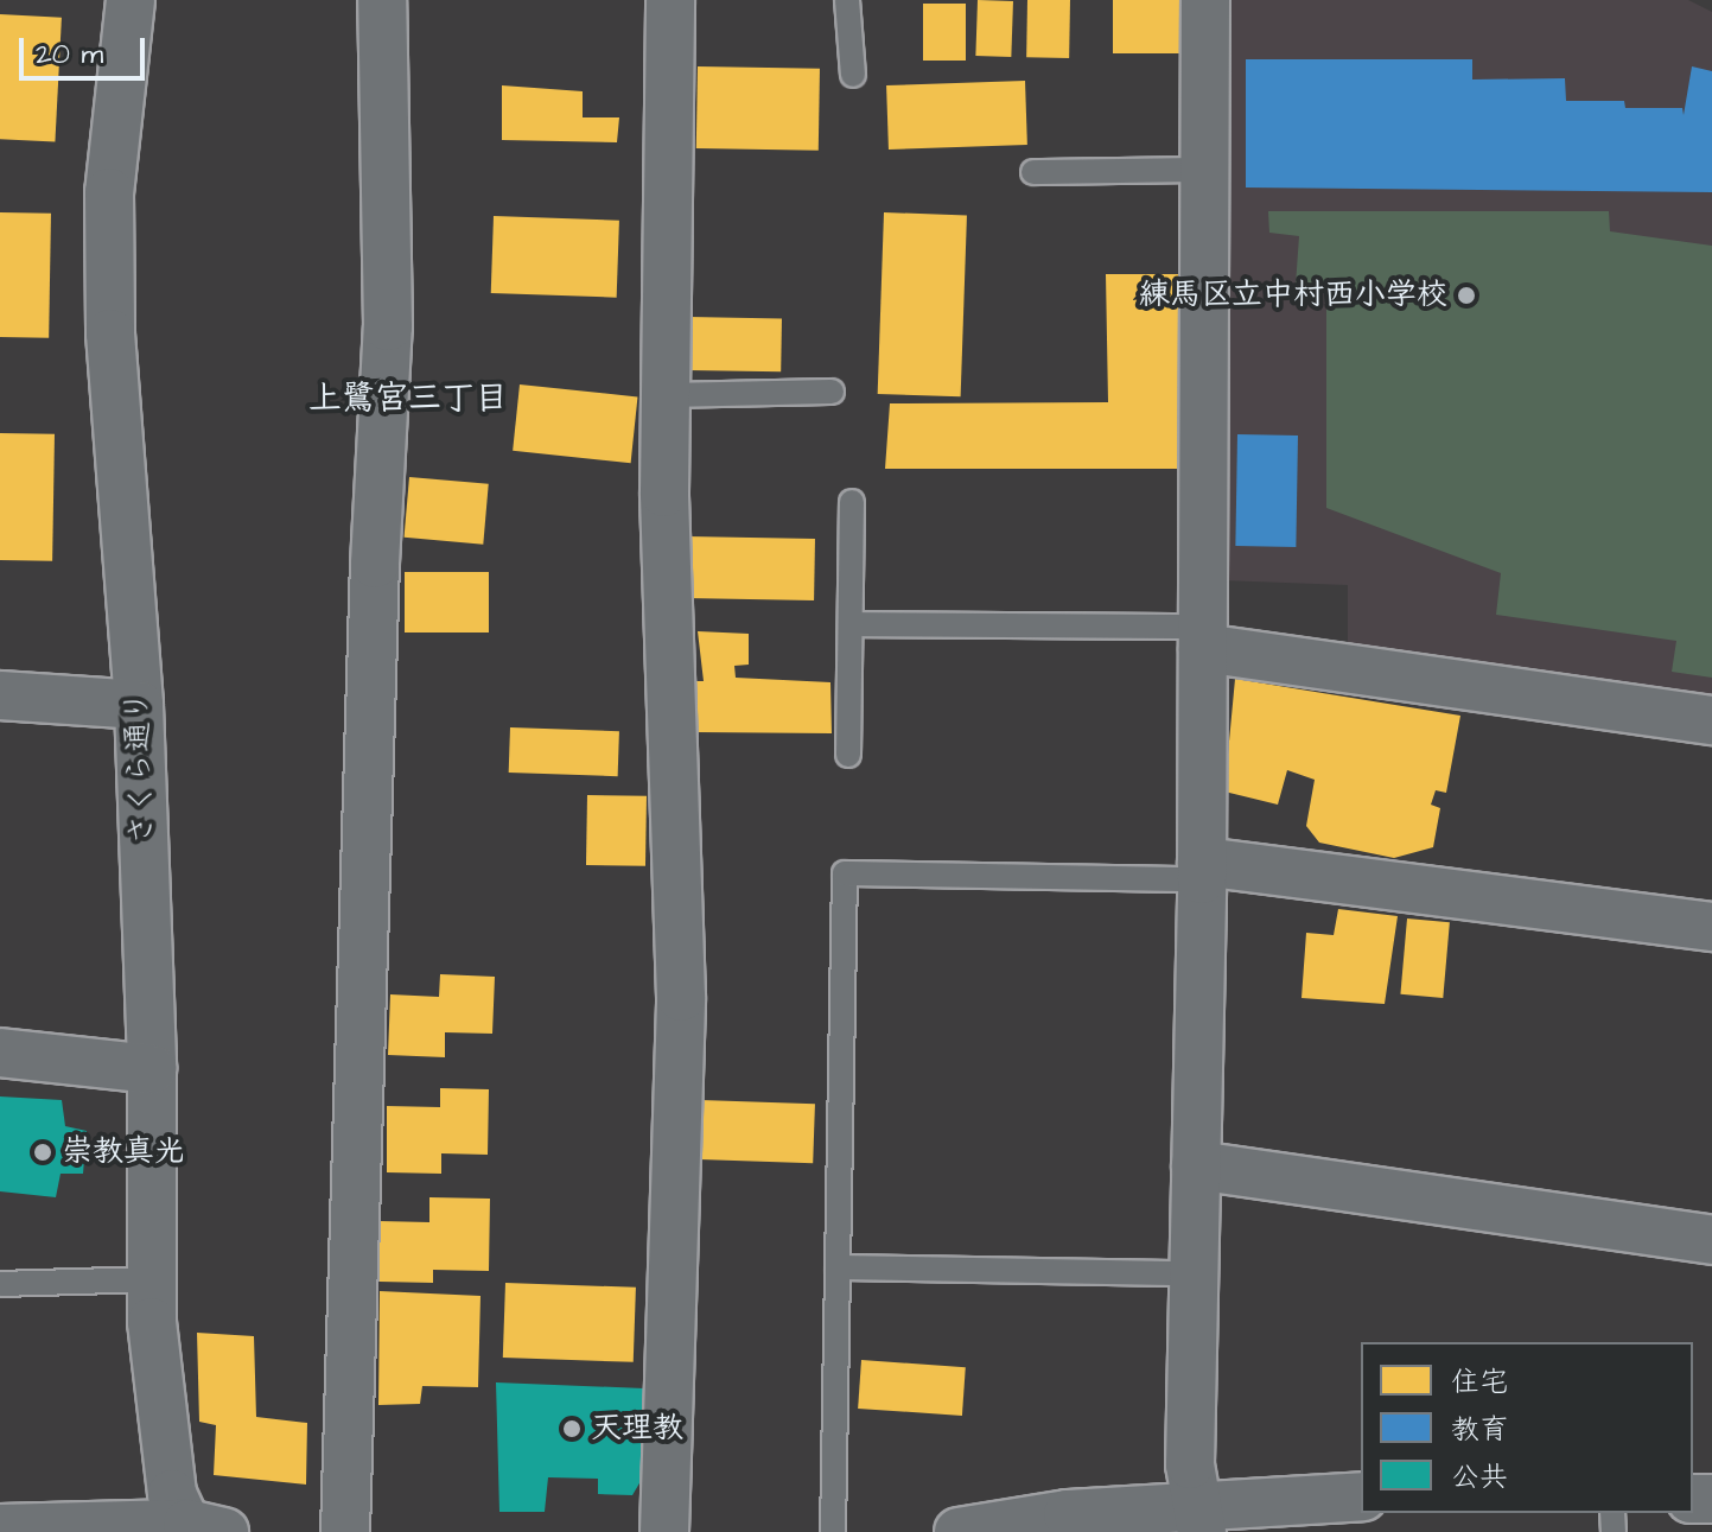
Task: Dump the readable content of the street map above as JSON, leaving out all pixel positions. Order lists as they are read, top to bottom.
{
  "streets": {
    "street": ["さくら通り"]
  },
  "districts": ["上鷺宮三丁目"],
  "places": ["練馬区立中村西小学校", "崇教真光", "天理教"],
  "legend": ["住宅", "教育", "公共"],
  "scale_bar": "20 m"
}
